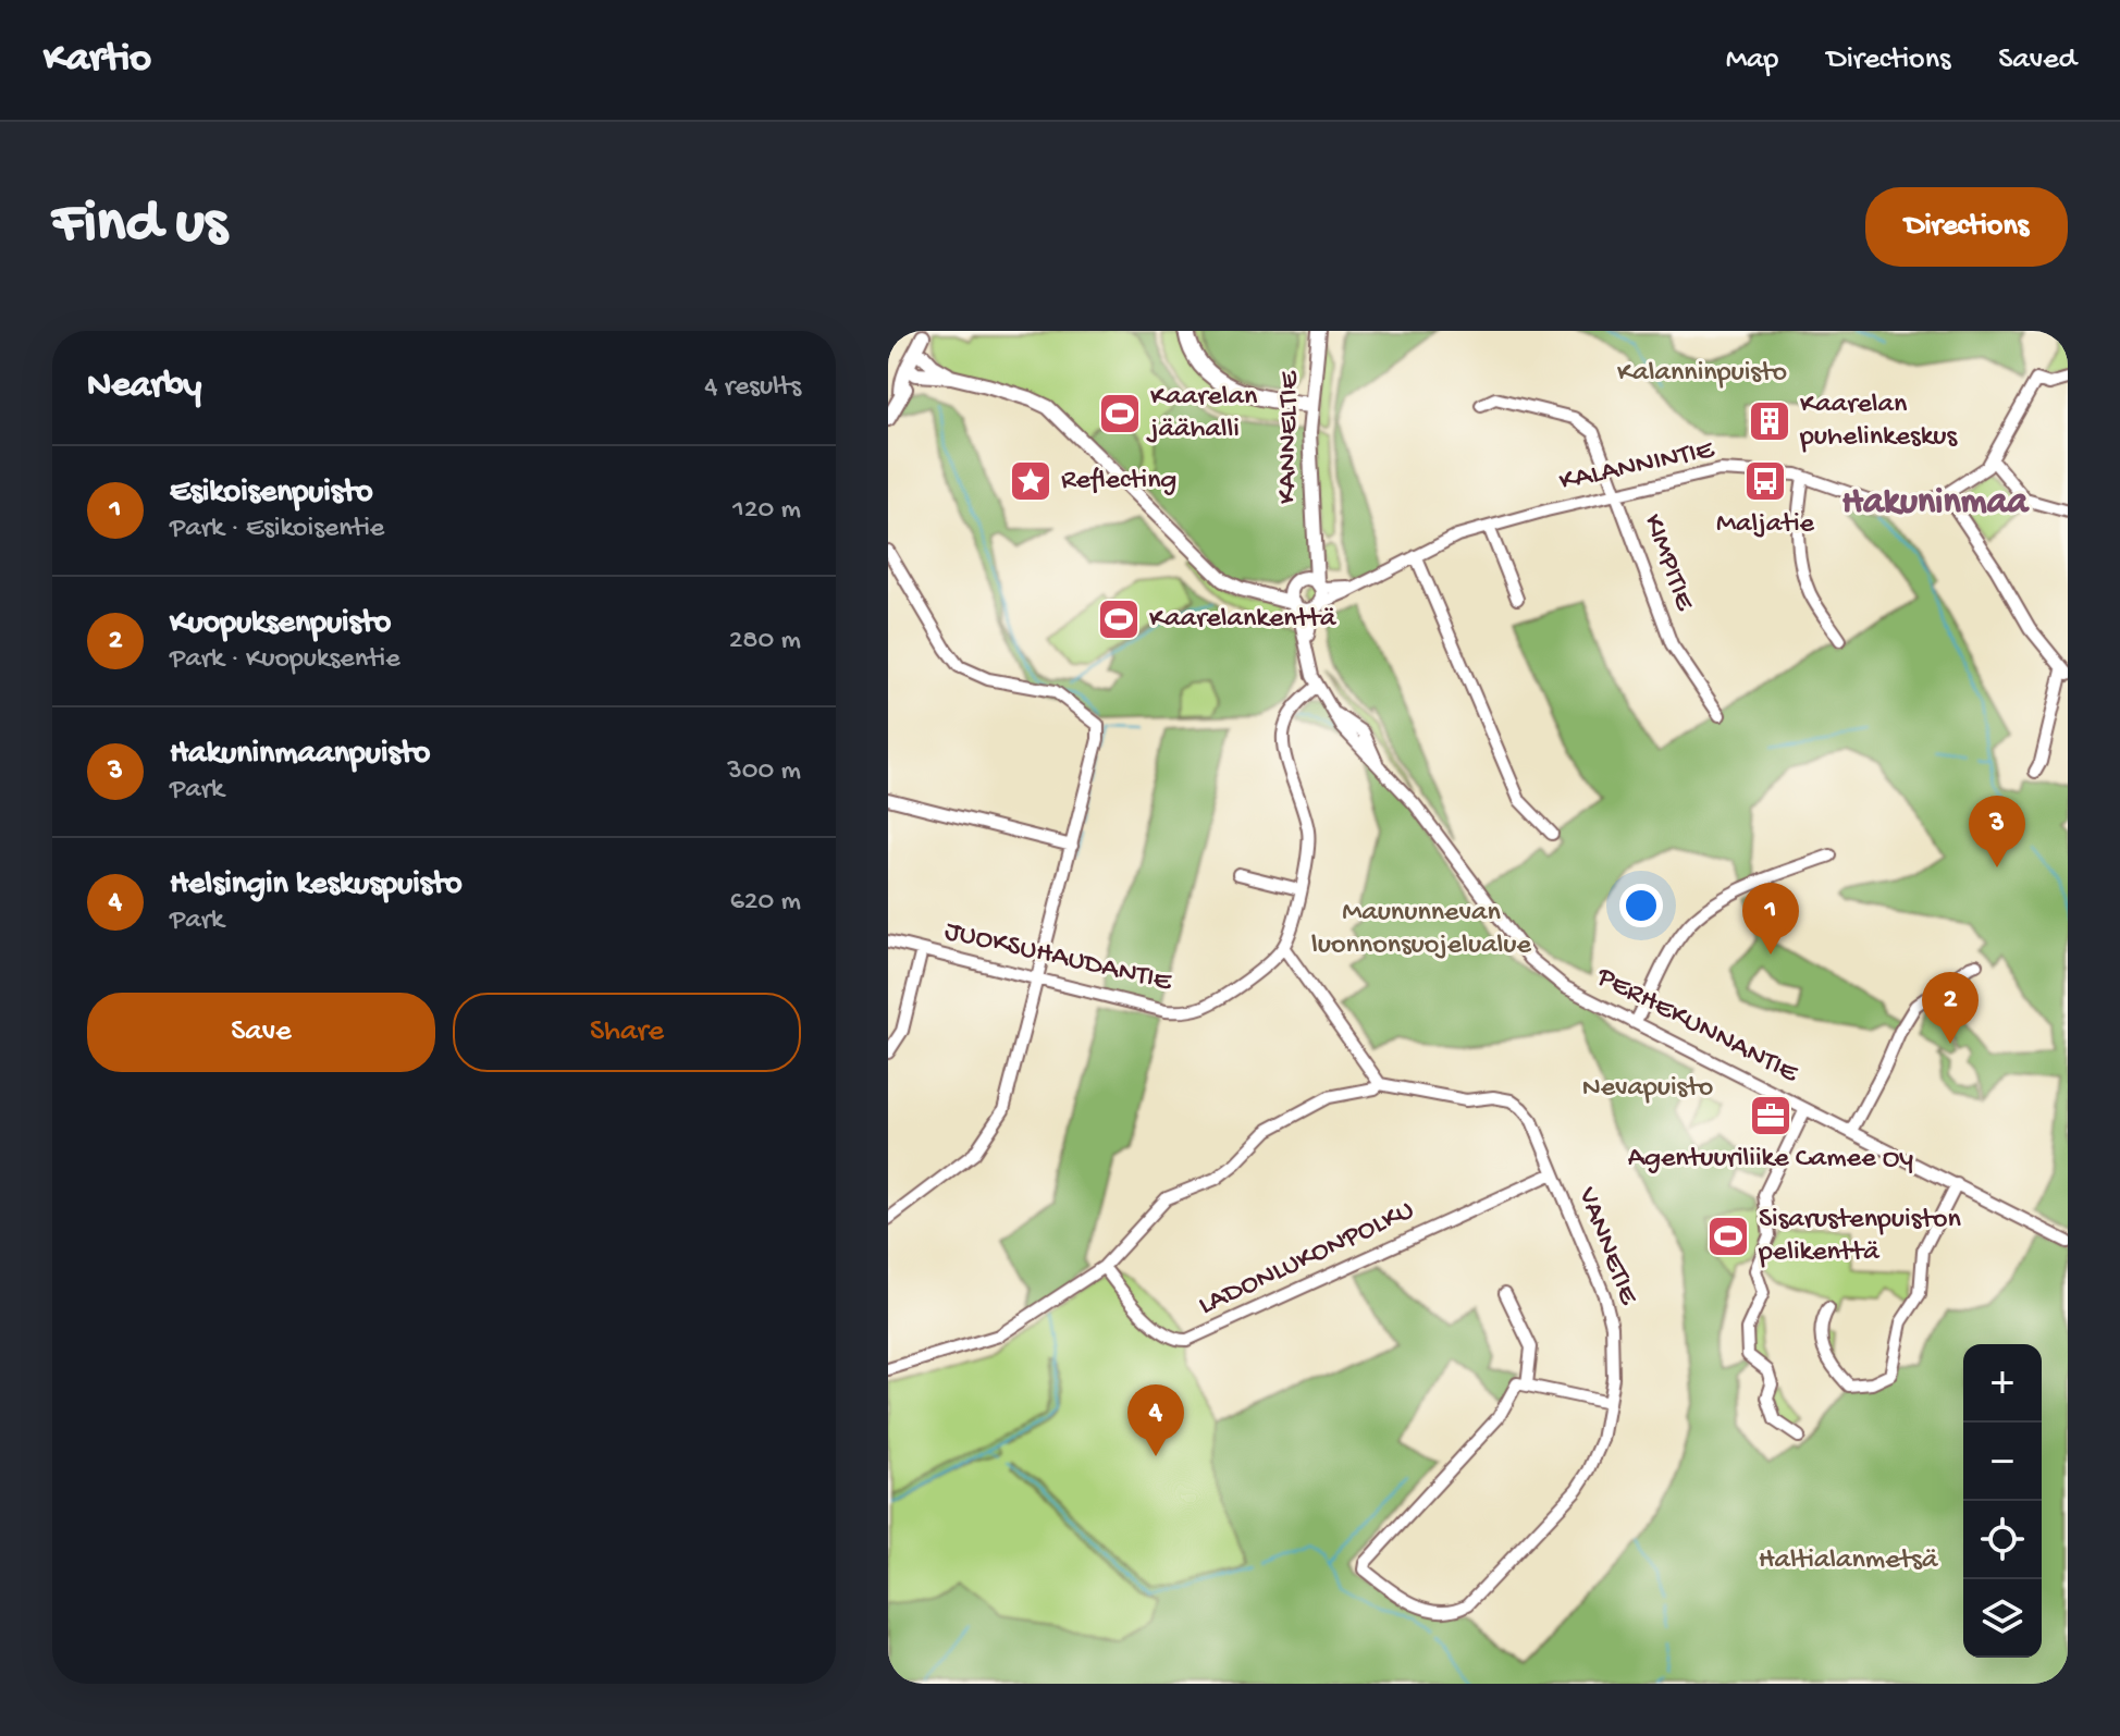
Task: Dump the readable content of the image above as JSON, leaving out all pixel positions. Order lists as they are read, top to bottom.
{
  "streets": {
    "main road": ["KANNELTIE"],
    "street": [
      "KALANNINTIE",
      "KIMPITIE",
      "JUOKSUHAUDANTIE",
      "PERHEKUNNANTIE",
      "VANNETIE",
      "LADONLUKONPOLKU"
    ]
  },
  "crossings": [
    ["KANNELTIE", "KALANNINTIE"],
    ["KANNELTIE", "PERHEKUNNANTIE"],
    ["KALANNINTIE", "KIMPITIE"],
    ["KALANNINTIE", "PERHEKUNNANTIE"],
    ["VANNETIE", "LADONLUKONPOLKU"]
  ],
  "districts": ["Hakuninmaa"],
  "parks": [
    "Kalanninpuisto",
    "Maununnevan luonnonsuojelualue",
    "Nevapuisto",
    "Haltialanmetsä"
  ],
  "places": {
    "sports": ["Kaarelan jäähalli", "Kaarelankenttä", "Sisarustenpuiston pelikenttä"],
    "building": ["Kaarelan puhelinkeskus"],
    "place": ["Reflecting"],
    "bus stop": ["Maljatie"],
    "office": ["Agentuuriliike Camee Oy"]
  },
  "page": {
    "header": "Kartio",
    "nav": ["Map", "Directions", "Saved"],
    "buttons": [
      "Directions",
      ["Save", "Share"]
    ],
    "title": "Find us",
    "heading": ["Nearby", "4 results"],
    "list": [
      {
        "mark": "1",
        "name": "Esikoisenpuisto",
        "note": "Park · Esikoisentie",
        "value": "120 m"
      },
      {
        "mark": "2",
        "name": "Kuopuksenpuisto",
        "note": "Park · Kuopuksentie",
        "value": "280 m"
      },
      {
        "mark": "3",
        "name": "Hakuninmaanpuisto",
        "note": "Park",
        "value": "300 m"
      },
      {
        "mark": "4",
        "name": "Helsingin keskuspuisto",
        "note": "Park",
        "value": "620 m"
      }
    ],
    "pins": [
      "3",
      "1",
      "2",
      "4"
    ],
    "map_buttons": ["+", "−"]
  }
}
